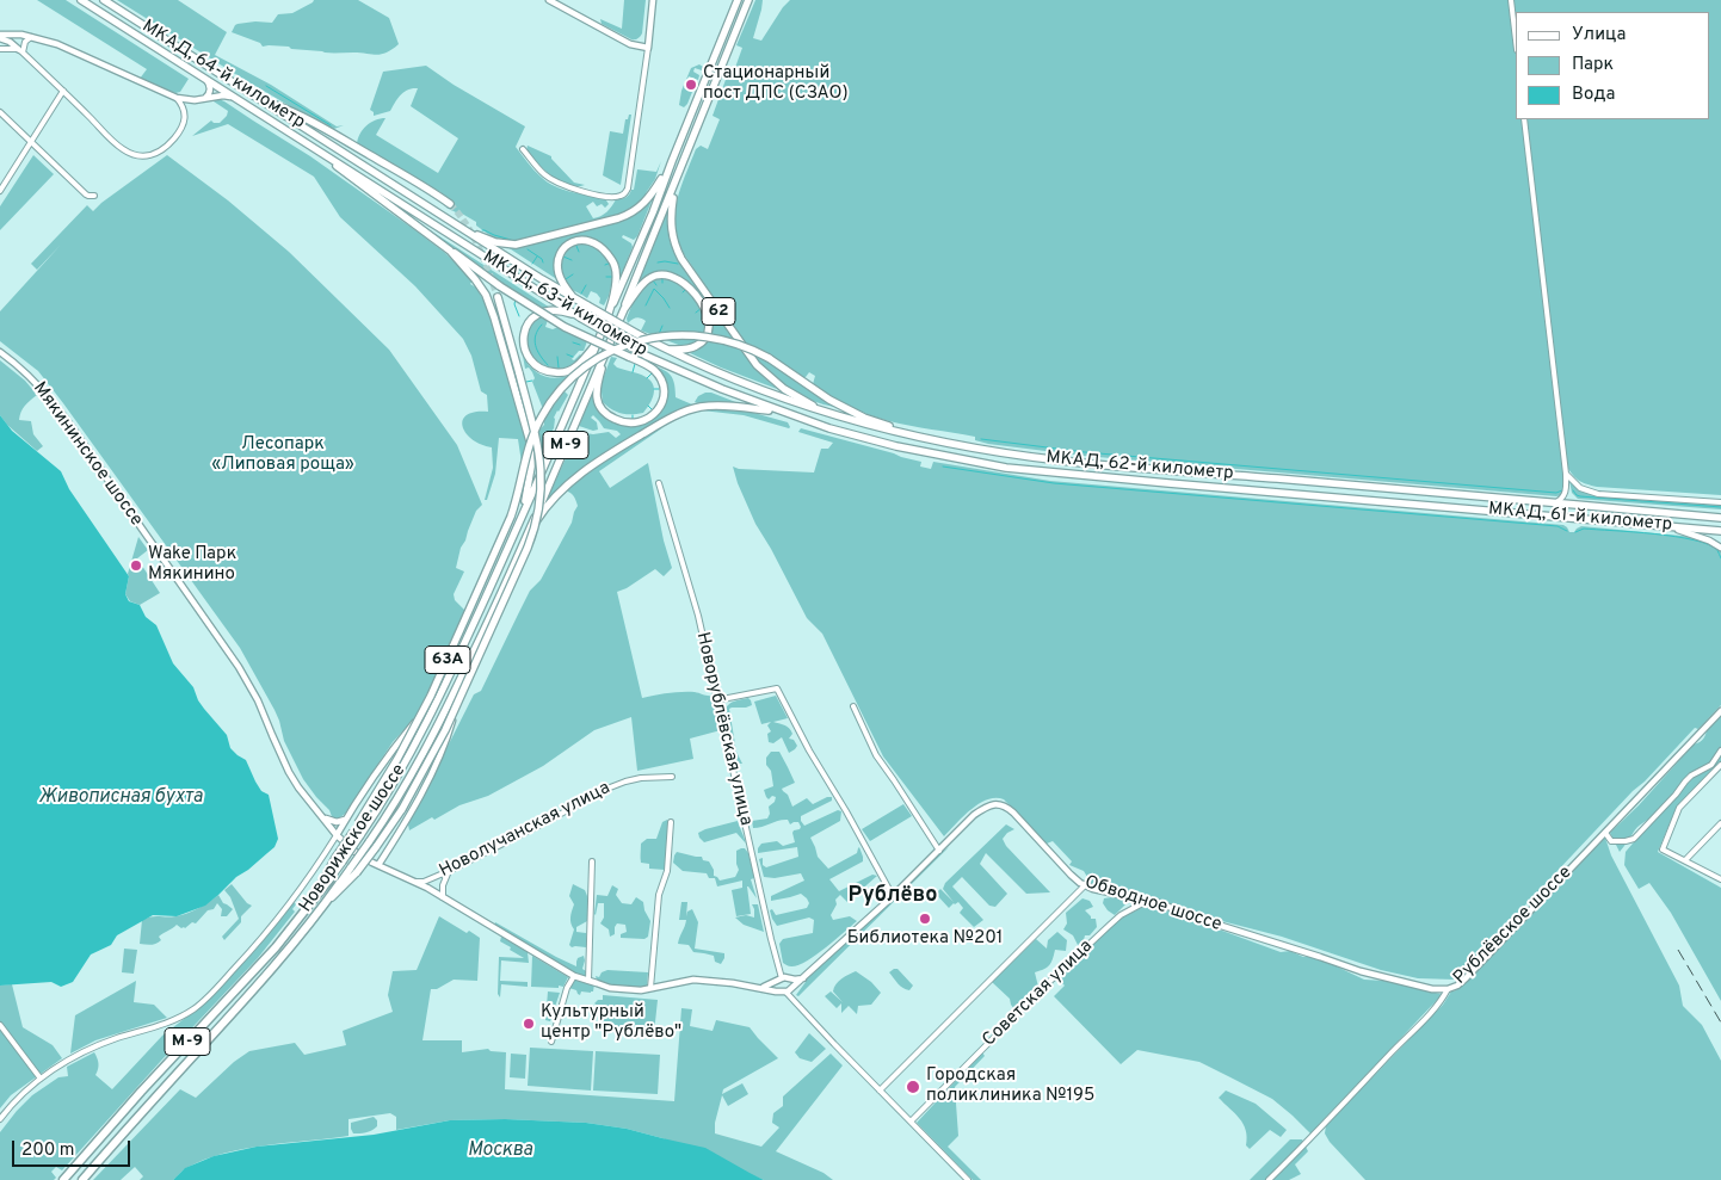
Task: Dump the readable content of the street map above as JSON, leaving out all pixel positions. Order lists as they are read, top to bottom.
{
  "streets": {
    "highway": ["М-9", "Новорижское шоссе"],
    "main road": [
      "МКАД, 64-й километр",
      "МКАД, 63-й километр",
      "62",
      "МКАД, 62-й километр",
      "МКАД, 61-й километр",
      "63A"
    ],
    "street": [
      "Мякининское шоссе",
      "Новорублёвская улица",
      "Новолучанская улица",
      "Обводное шоссе",
      "Рублёвское шоссе",
      "Советская улица"
    ]
  },
  "crossings": [
    ["МКАД, 64-й километр", "МКАД, 63-й километр"],
    ["МКАД, 63-й километр", "62"],
    ["МКАД, 63-й километр", "МКАД, 62-й километр"],
    ["62", "Новорижское шоссе"],
    ["МКАД, 62-й километр", "МКАД, 61-й километр"],
    ["МКАД, 62-й километр", "63A"],
    ["63A", "Новорижское шоссе"],
    ["Обводное шоссе", "Рублёвское шоссе"],
    ["Обводное шоссе", "Советская улица"]
  ],
  "districts": ["Рублёво"],
  "water": ["Живописная бухта", "Москва"],
  "parks": ["Лесопарк «Липовая роща»"],
  "places": [
    "Стационарный пост ДПС (СЗАО)",
    "Wake Парк Мякинино",
    "Библиотека №201",
    "Культурный центр \"Рублёво\"",
    "Городская поликлиника №195"
  ],
  "legend": ["Улица", "Парк", "Вода"],
  "scale_bar": "200 m"
}
